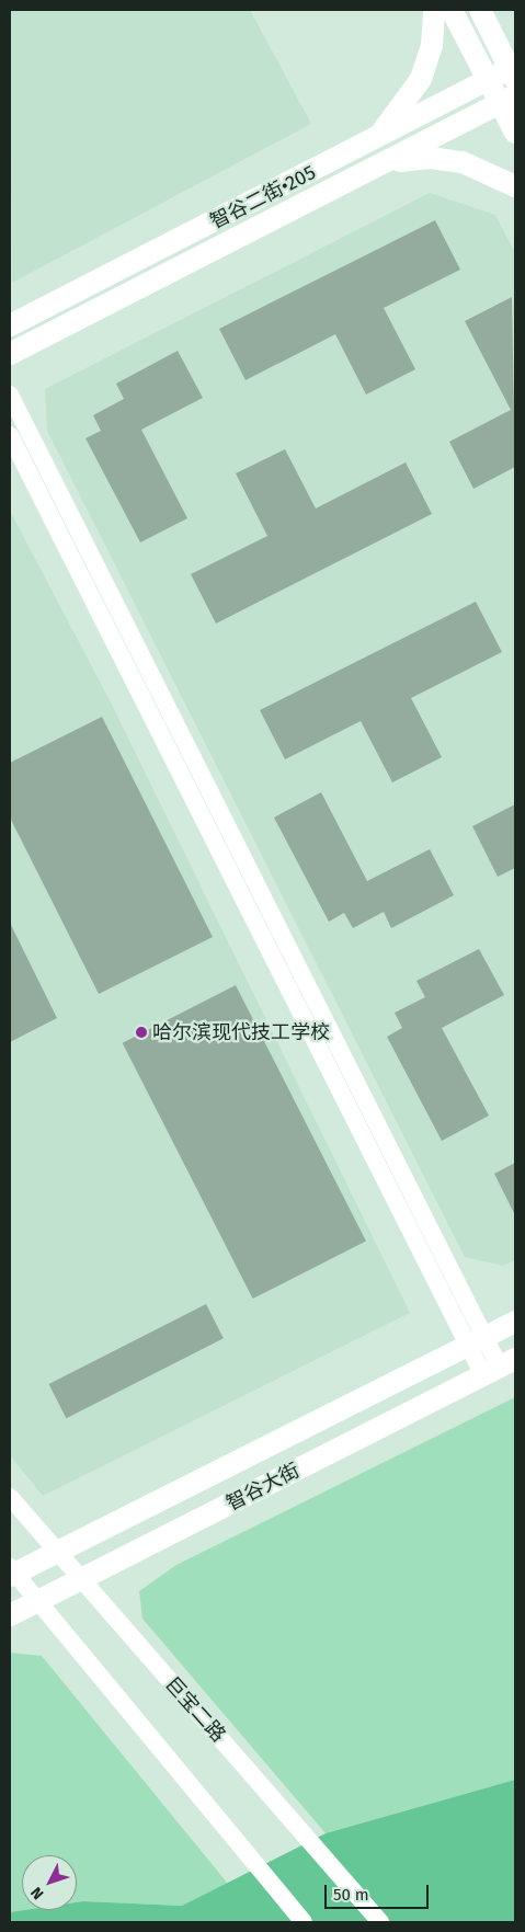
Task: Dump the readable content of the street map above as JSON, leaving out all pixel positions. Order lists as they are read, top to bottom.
{
  "streets": {
    "main road": ["智谷二街•205", "智谷大街"],
    "street": ["巨宝二路"]
  },
  "crossings": [
    ["智谷大街", "巨宝二路"]
  ],
  "places": ["哈尔滨现代技工学校"],
  "scale_bar": "50 m",
  "north": "bottom left"
}
